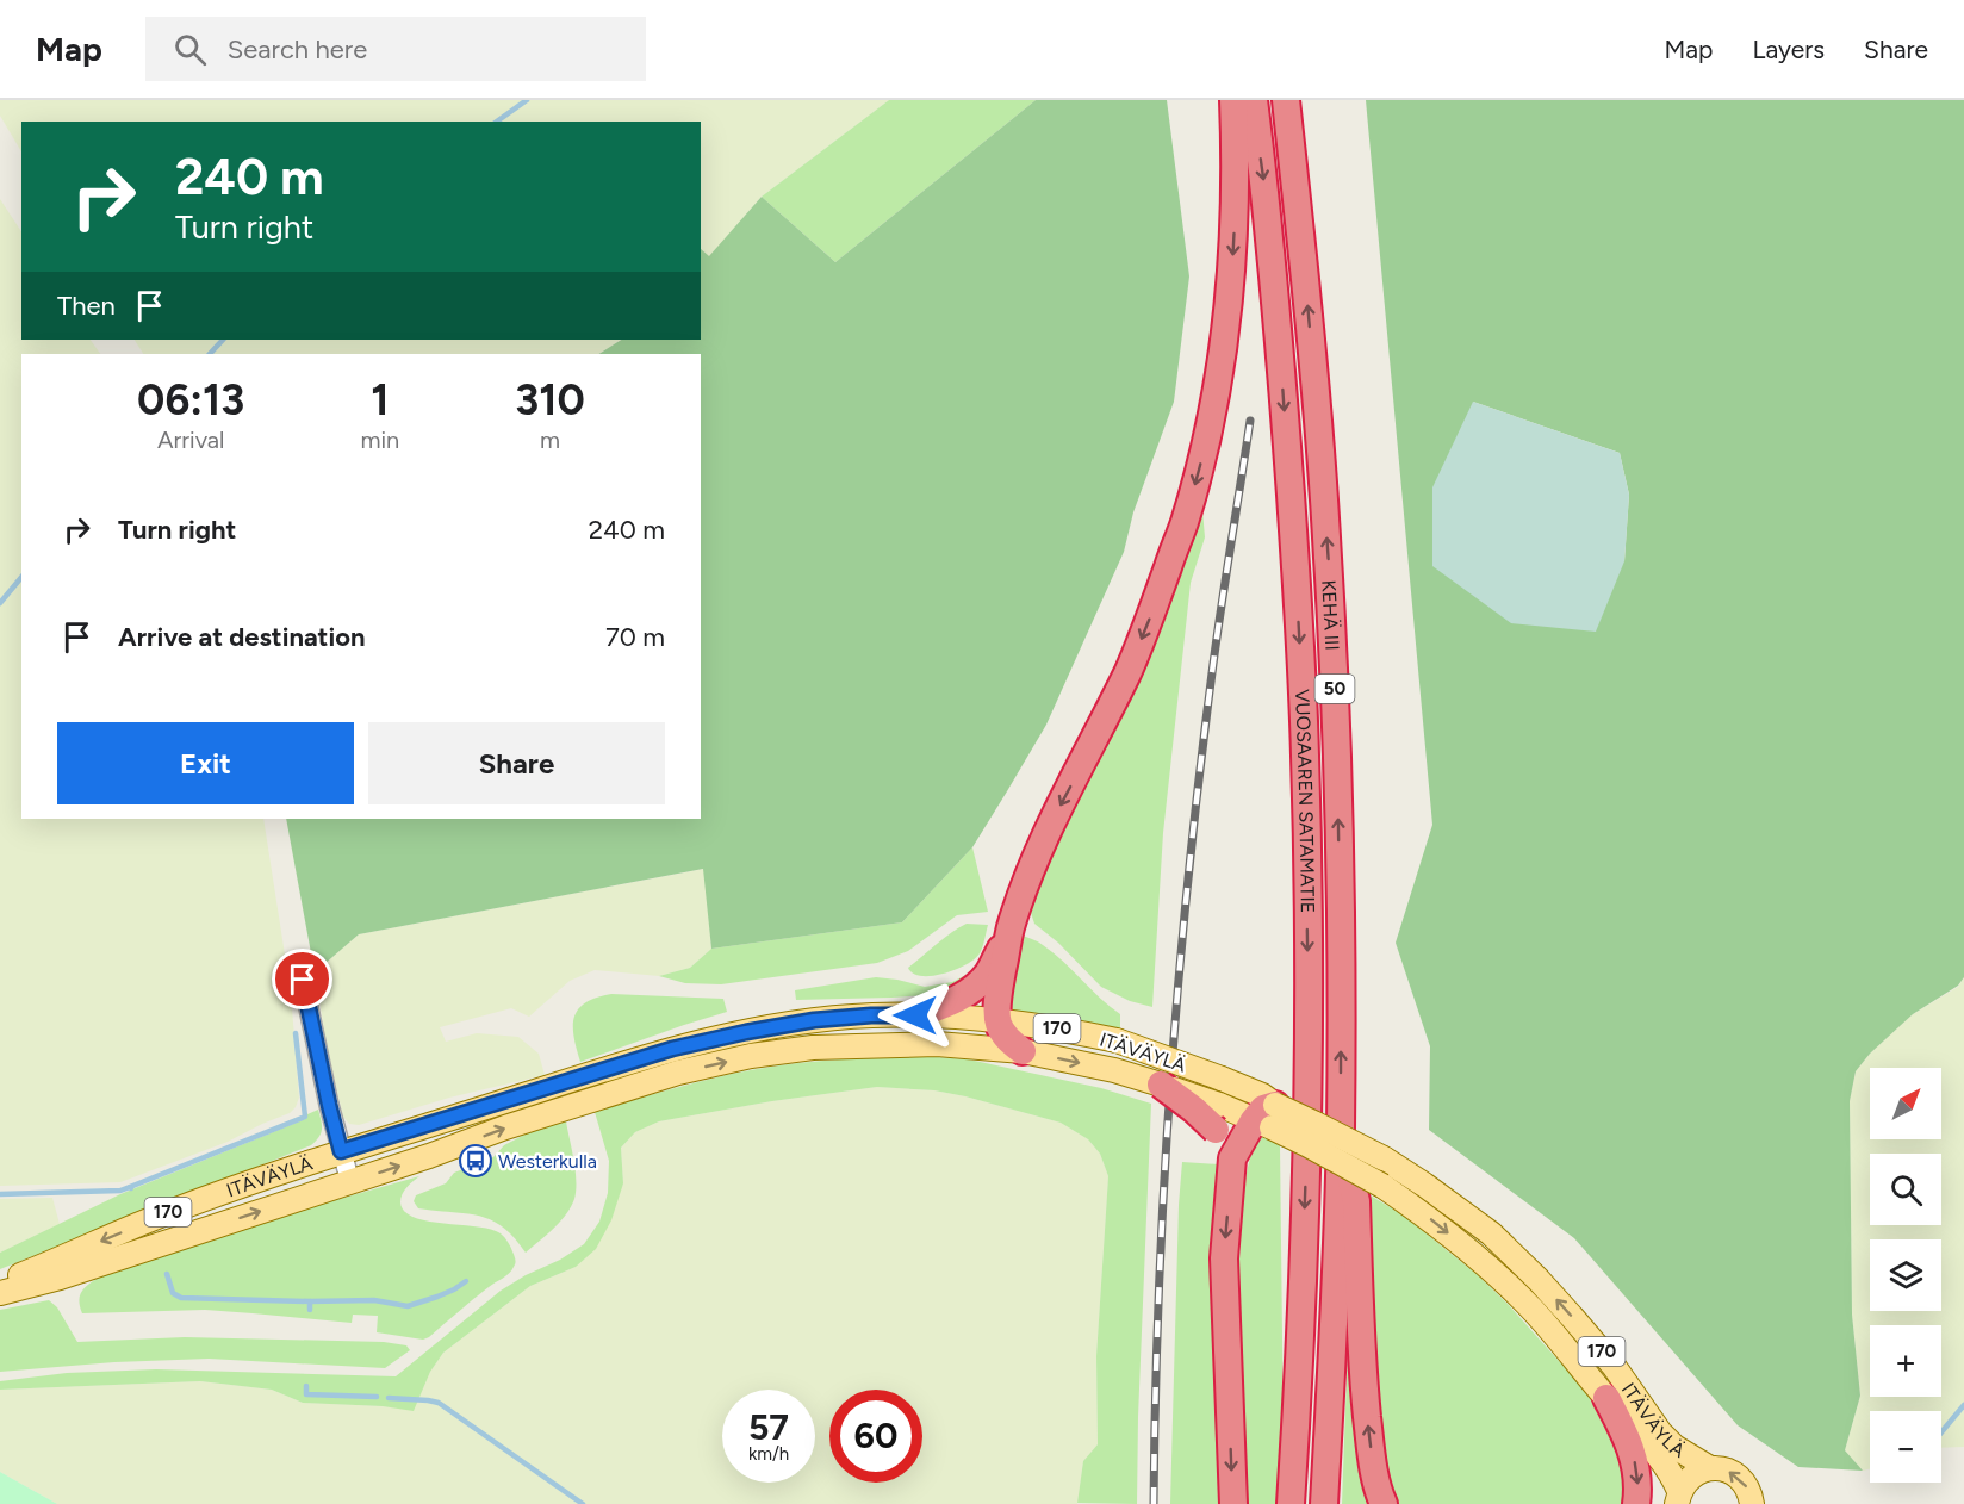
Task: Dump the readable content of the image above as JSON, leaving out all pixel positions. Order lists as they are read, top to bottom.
{
  "streets": {
    "highway": ["KEHÄ III", "50", "VUOSAAREN SATAMATIE"],
    "main road": ["170", "ITÄVÄYLÄ"]
  },
  "places": {
    "bus stop": ["Westerkulla"]
  },
  "north": "top right",
  "page": {
    "header": "Map",
    "search": "Search here",
    "nav": ["Map", "Layers", "Share"],
    "turn": ["240 m", "Turn right"],
    "then": "Then",
    "eta": [
      "06:13",
      "Arrival",
      "1",
      "min",
      "310",
      "m"
    ],
    "list": [
      {
        "name": "Turn right",
        "value": "240 m"
      },
      {
        "name": "Arrive at destination",
        "value": "70 m"
      }
    ],
    "buttons": ["Exit", "Share"],
    "map_buttons": ["+", "−"],
    "speed": "57 km/h",
    "limit": "60"
  }
}
